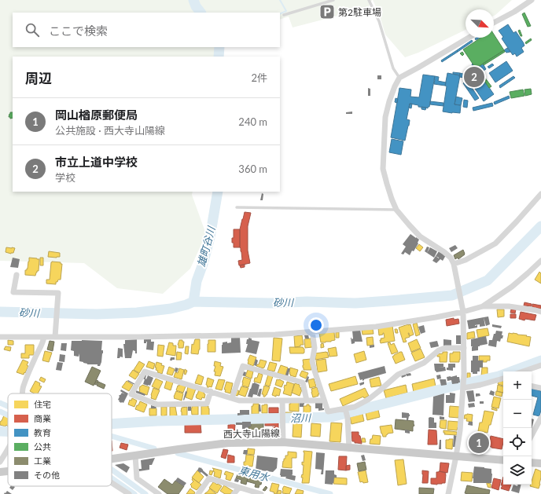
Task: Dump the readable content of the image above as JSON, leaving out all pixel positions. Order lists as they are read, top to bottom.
{
  "streets": {
    "main road": ["西大寺山陽線"]
  },
  "water": [
    "雄町谷川",
    "砂川",
    "沼川",
    "東用水"
  ],
  "places": {
    "parking": ["第2駐車場"]
  },
  "legend": [
    "住宅",
    "商業",
    "教育",
    "公共",
    "工業",
    "その他"
  ],
  "north": "bottom right",
  "page": {
    "search": "ここで検索",
    "heading": ["周辺", "2件"],
    "pins": ["2", "1"],
    "list": [
      {
        "mark": "1",
        "name": "岡山楢原郵便局",
        "note": "公共施設 · 西大寺山陽線",
        "value": "240 m"
      },
      {
        "mark": "2",
        "name": "市立上道中学校",
        "note": "学校",
        "value": "360 m"
      }
    ],
    "map_buttons": ["+", "−"]
  }
}
